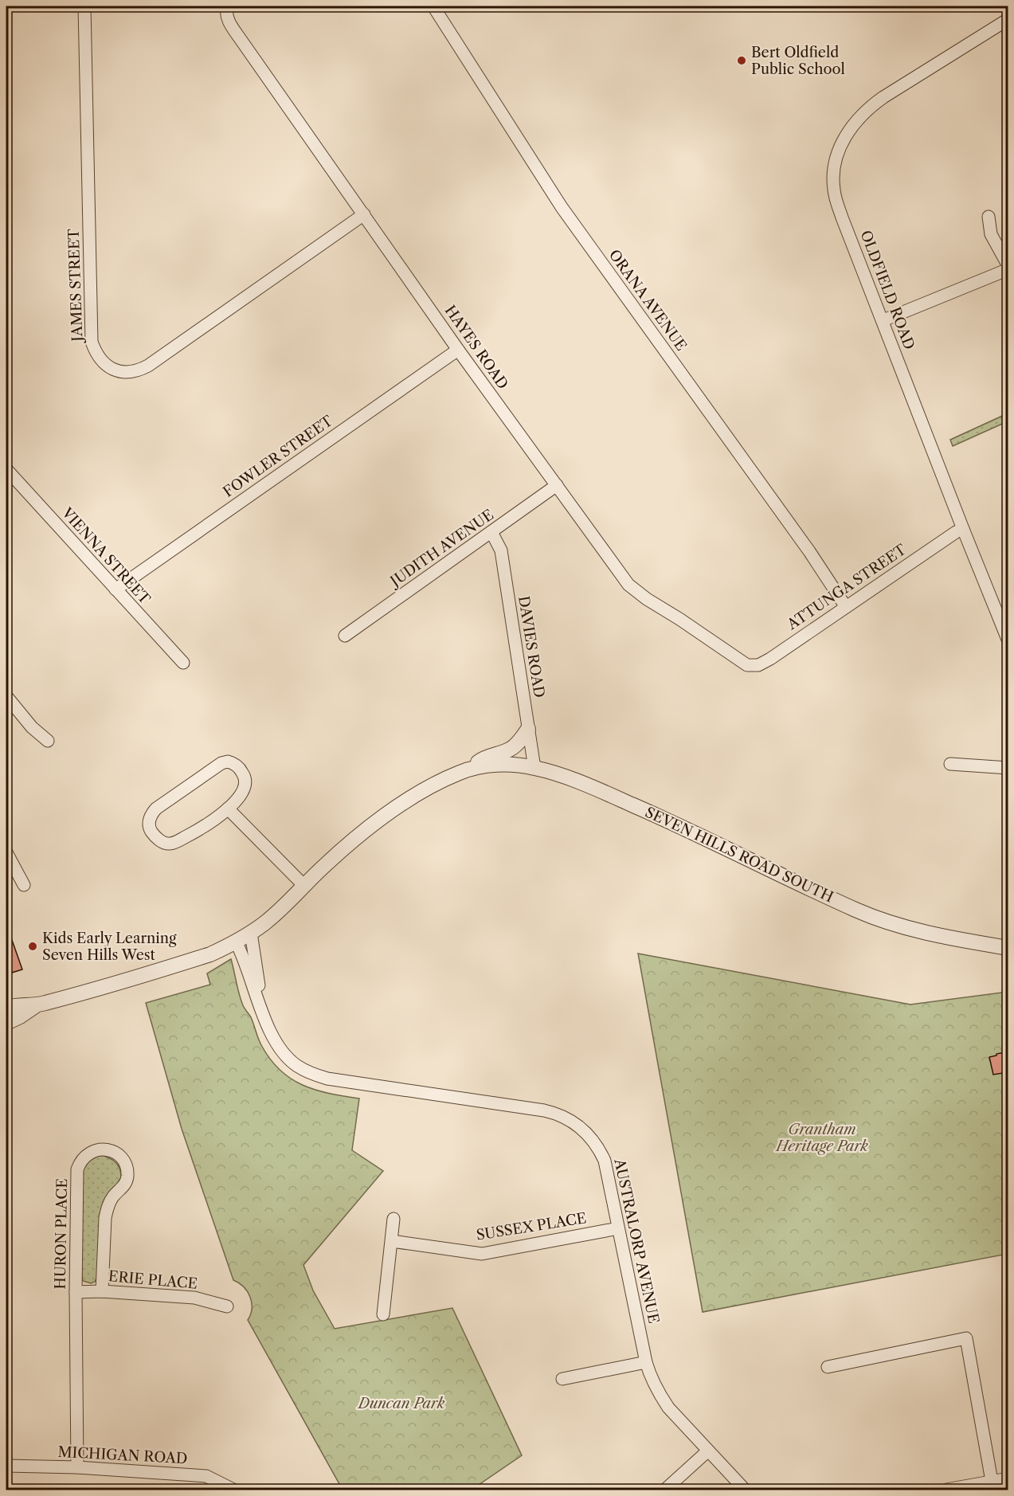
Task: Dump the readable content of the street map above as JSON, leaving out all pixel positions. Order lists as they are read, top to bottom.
{
  "streets": {
    "street": [
      "JAMES STREET",
      "OLDFIELD ROAD",
      "ORANA AVENUE",
      "HAYES ROAD",
      "FOWLER STREET",
      "JUDITH AVENUE",
      "VIENNA STREET",
      "ATTUNGA STREET",
      "DAVIES ROAD",
      "SEVEN HILLS ROAD SOUTH",
      "SUSSEX PLACE",
      "HURON PLACE",
      "AUSTRALORP AVENUE",
      "ERIE PLACE",
      "MICHIGAN ROAD"
    ]
  },
  "crossings": [
    ["JAMES STREET", "HAYES ROAD"],
    ["OLDFIELD ROAD", "ATTUNGA STREET"],
    ["ORANA AVENUE", "ATTUNGA STREET"],
    ["HAYES ROAD", "FOWLER STREET"],
    ["HAYES ROAD", "JUDITH AVENUE"],
    ["HAYES ROAD", "ATTUNGA STREET"],
    ["FOWLER STREET", "VIENNA STREET"],
    ["JUDITH AVENUE", "DAVIES ROAD"],
    ["DAVIES ROAD", "SEVEN HILLS ROAD SOUTH"],
    ["SEVEN HILLS ROAD SOUTH", "AUSTRALORP AVENUE"],
    ["SUSSEX PLACE", "AUSTRALORP AVENUE"],
    ["HURON PLACE", "ERIE PLACE"],
    ["HURON PLACE", "MICHIGAN ROAD"]
  ],
  "parks": ["Grantham Heritage Park", "Duncan Park"],
  "places": ["Bert Oldfield Public School", "Kids Early Learning Seven Hills West"]
}
